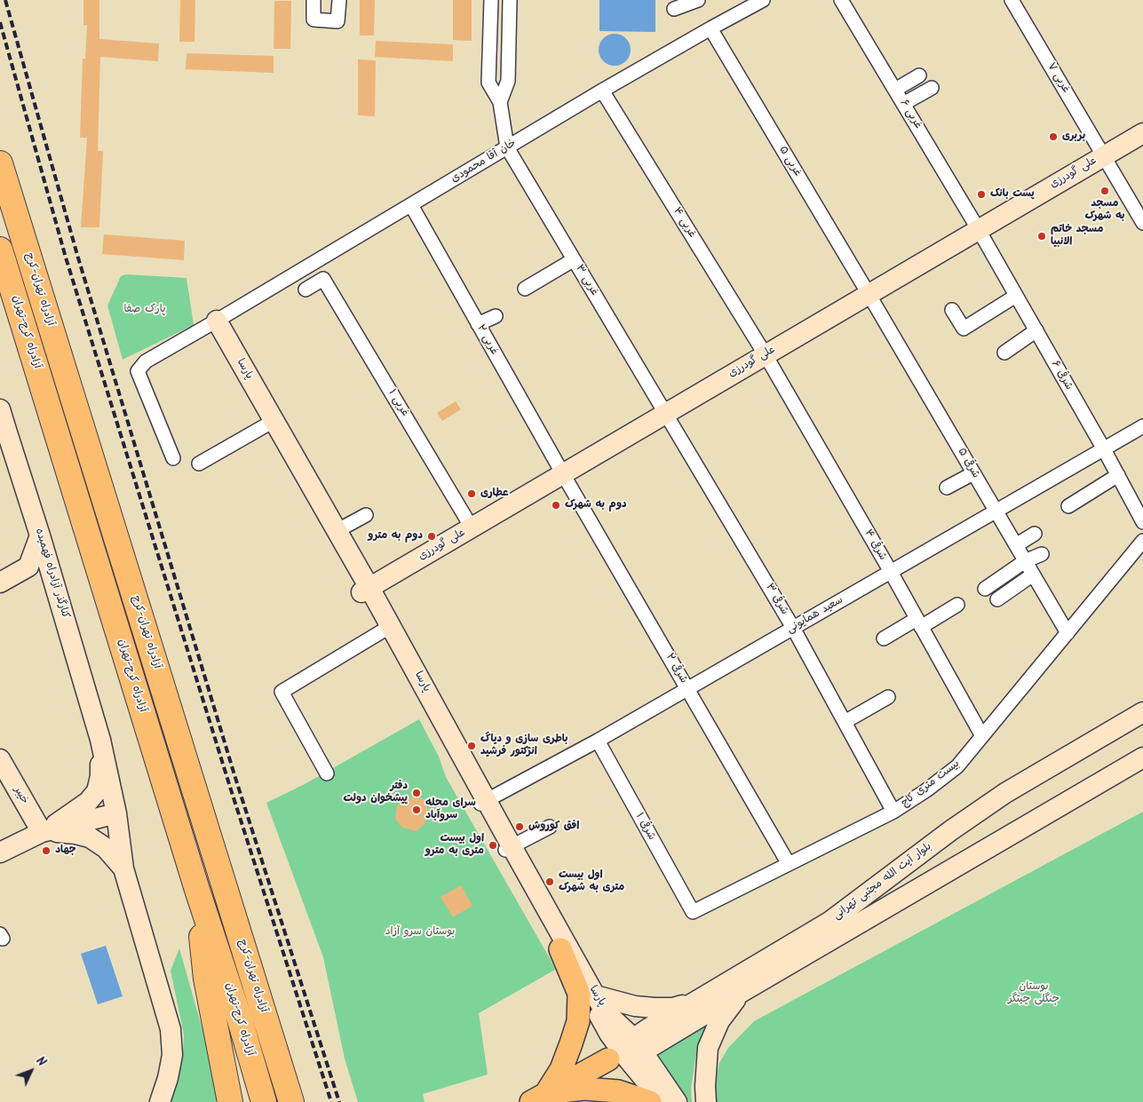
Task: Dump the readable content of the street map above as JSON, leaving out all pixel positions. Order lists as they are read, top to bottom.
{
  "streets": {
    "highway": ["آزادراه تهران-کرج", "آزادراه کرج-تهران"],
    "main road": [
      "علی گودرزی",
      "پارسا",
      "کنارگذر آزادراه فهمیده",
      "خیبر",
      "بلوار آیت الله مجتبی تهرانی"
    ],
    "street": [
      "۷ غربی",
      "۶ غربی",
      "خان آقا محمودی",
      "۵ غربی",
      "۴ غربی",
      "۳ غربی",
      "۲ غربی",
      "۶ شرقی",
      "۱ غربی",
      "۵ شرقی",
      "۴ شرقی",
      "۳ شرقی",
      "سعید همایونی",
      "۲ شرقی",
      "بیست متری کاج",
      "۱ شرقی"
    ]
  },
  "crossings": [
    ["۷ غربی", "علی گودرزی"],
    ["۶ غربی", "علی گودرزی"],
    ["۶ غربی", "۶ شرقی"],
    ["خان آقا محمودی", "۵ غربی"],
    ["خان آقا محمودی", "۴ غربی"],
    ["خان آقا محمودی", "۳ غربی"],
    ["خان آقا محمودی", "۲ غربی"],
    ["خان آقا محمودی", "پارسا"],
    ["۵ غربی", "علی گودرزی"],
    ["۵ غربی", "۵ شرقی"],
    ["علی گودرزی", "۴ غربی"],
    ["علی گودرزی", "۳ غربی"],
    ["علی گودرزی", "۲ غربی"],
    ["علی گودرزی", "پارسا"],
    ["علی گودرزی", "۶ شرقی"],
    ["علی گودرزی", "۱ غربی"],
    ["علی گودرزی", "۵ شرقی"],
    ["علی گودرزی", "۴ شرقی"],
    ["علی گودرزی", "۳ شرقی"],
    ["علی گودرزی", "۲ شرقی"],
    ["۴ غربی", "۴ شرقی"],
    ["۳ غربی", "۳ شرقی"],
    ["۲ غربی", "۲ شرقی"],
    ["پارسا", "سعید همایونی"],
    ["پارسا", "بلوار آیت الله مجتبی تهرانی"],
    ["۶ شرقی", "سعید همایونی"],
    ["۵ شرقی", "سعید همایونی"],
    ["۵ شرقی", "بیست متری کاج"],
    ["۴ شرقی", "سعید همایونی"],
    ["۴ شرقی", "بیست متری کاج"],
    ["۳ شرقی", "سعید همایونی"],
    ["۳ شرقی", "بیست متری کاج"],
    ["سعید همایونی", "۲ شرقی"],
    ["سعید همایونی", "۱ شرقی"],
    ["۲ شرقی", "بیست متری کاج"],
    ["بیست متری کاج", "۱ شرقی"]
  ],
  "parks": ["پارک صفا", "بوستان سرو آزاد", "بوستان جنگلی چیتگر"],
  "places": [
    "بربری",
    "مسجد به شهرک",
    "پست بانک",
    "مسجد خاتم الانبیا",
    "عطاری",
    "دوم به شهرک",
    "دوم به مترو",
    "باطری سازی و دیاگ انژکتور فرشید",
    "دفتر پیشخوان دولت",
    "سرای محله سروآباد",
    "افق کوروش",
    "اول بیست متری به مترو",
    "جهاد",
    "اول بیست متری به شهرک"
  ],
  "north": "top right"
}
